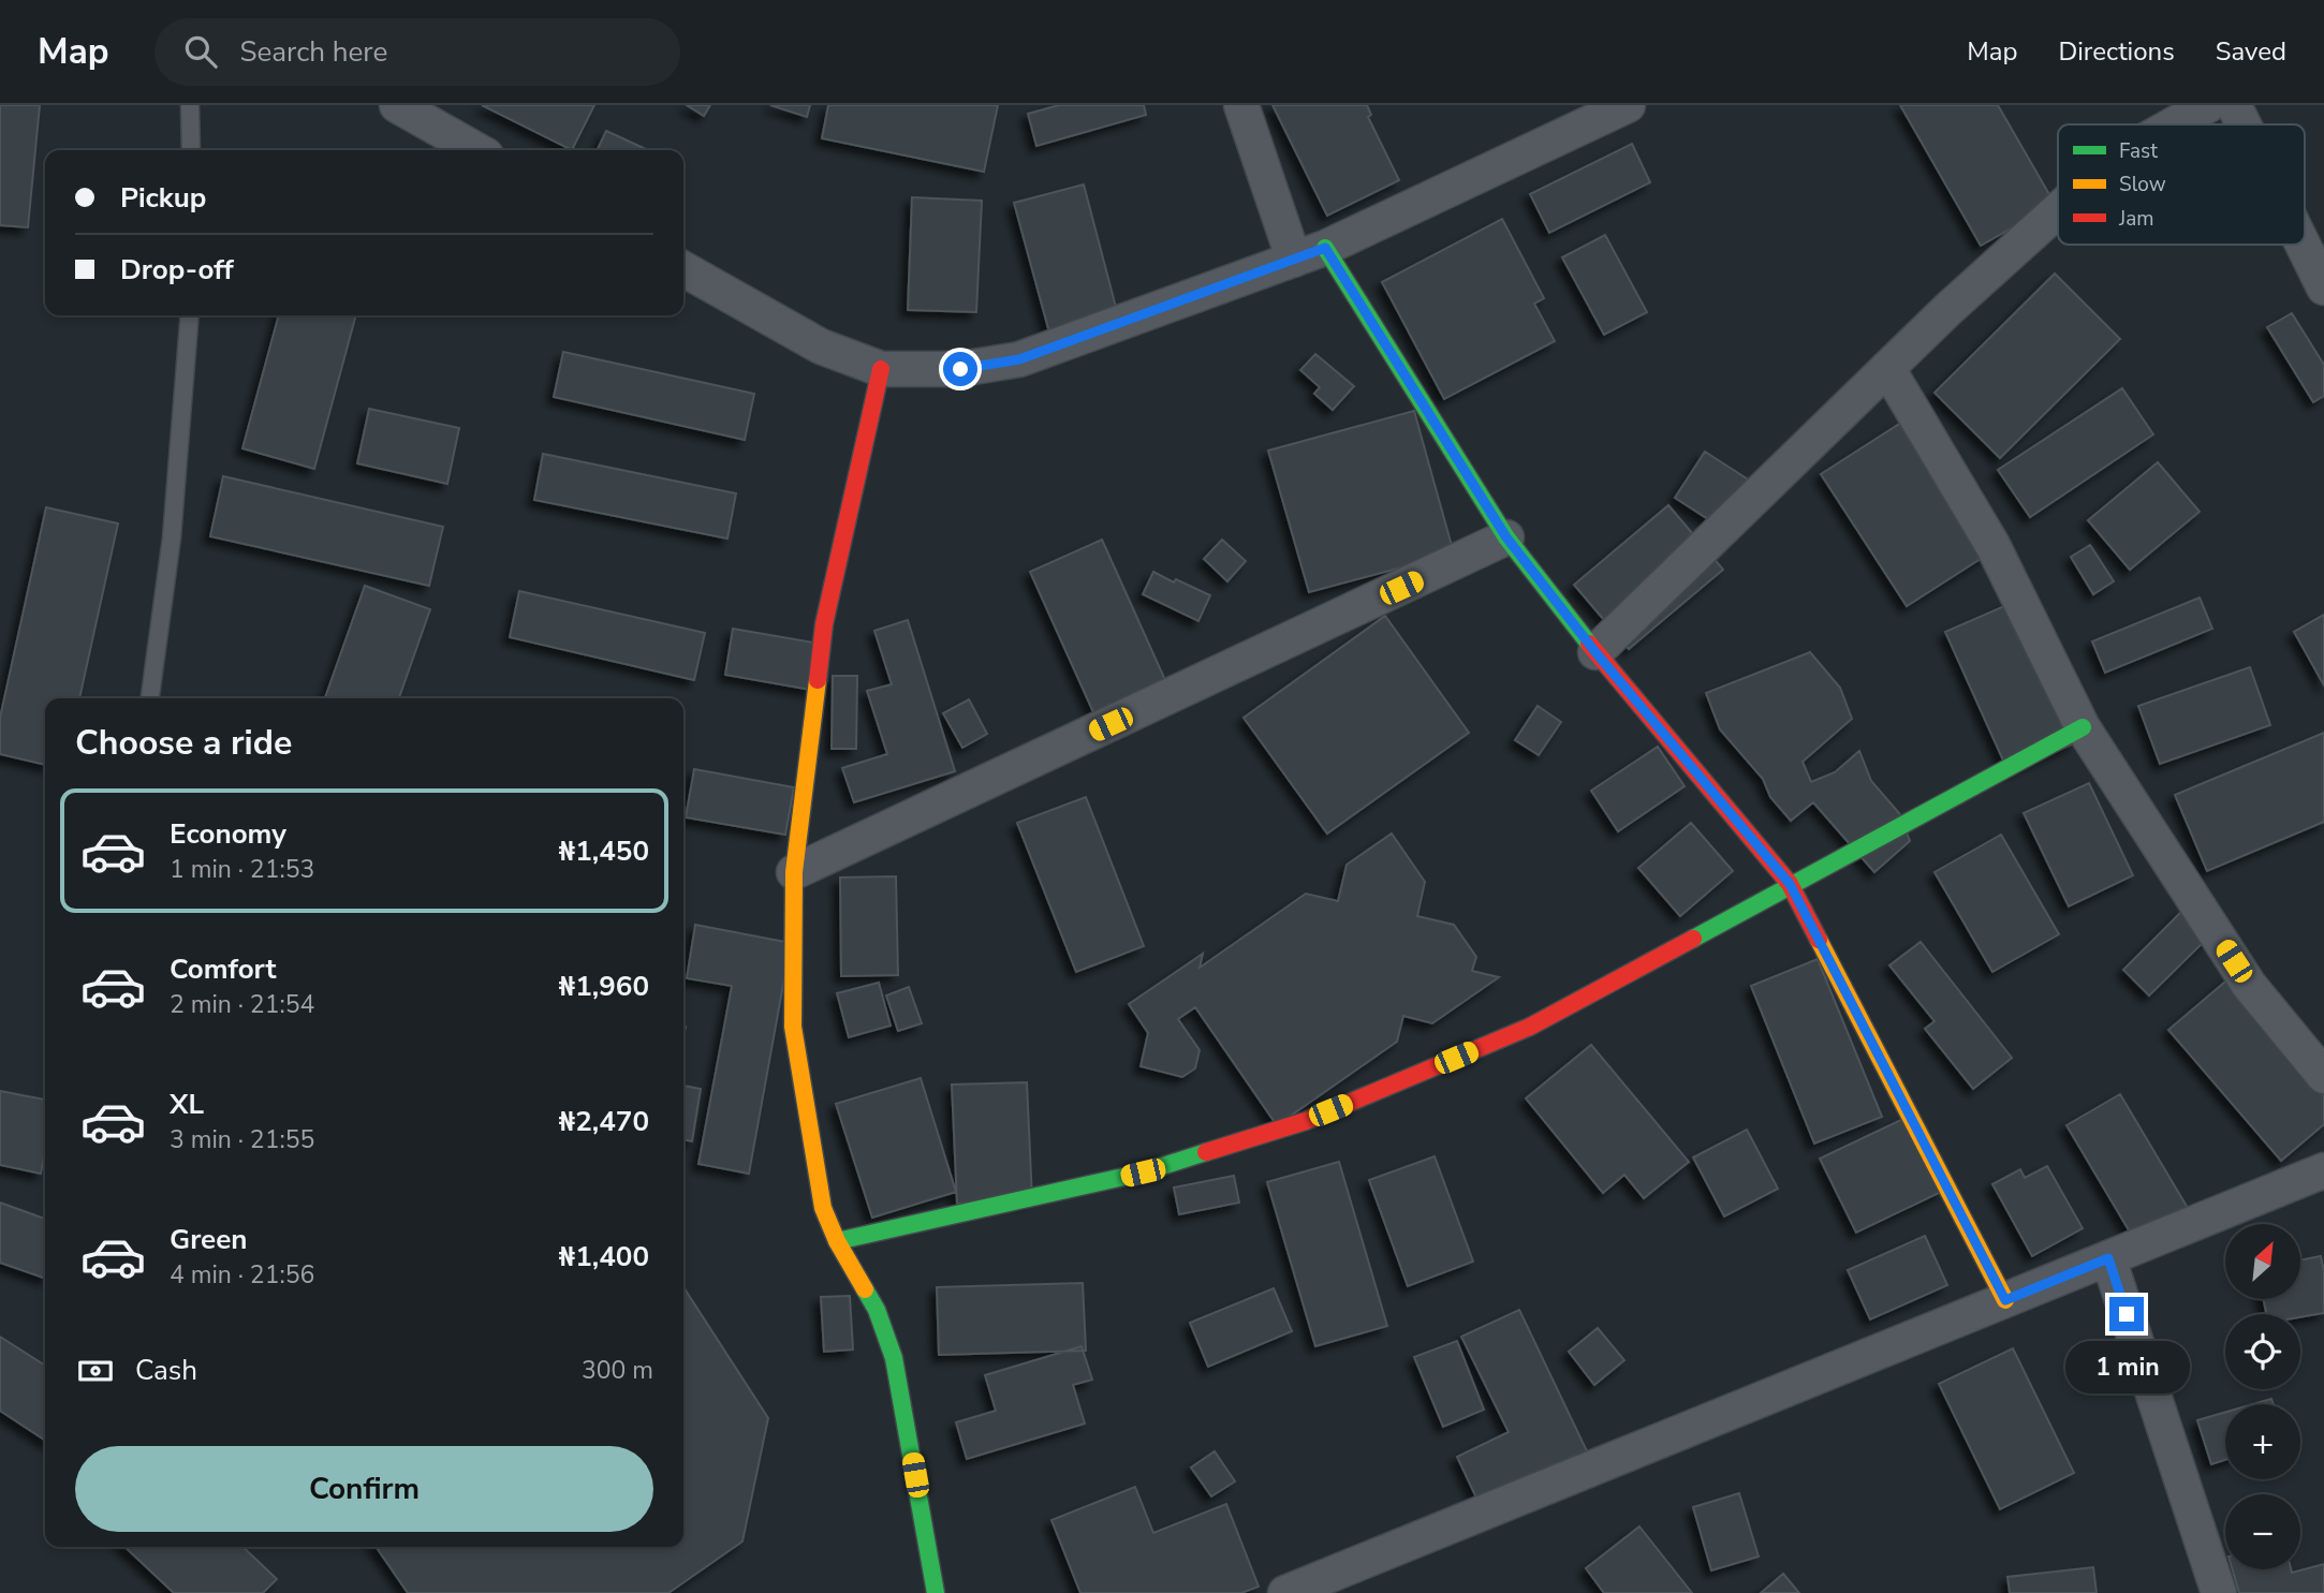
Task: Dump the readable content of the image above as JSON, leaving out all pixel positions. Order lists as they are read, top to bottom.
{
  "legend": ["Fast", "Slow", "Jam"],
  "north": "top right",
  "page": {
    "header": "Map",
    "search": "Search here",
    "nav": ["Map", "Directions", "Saved"],
    "banner": ["Pickup", "Drop-off"],
    "heading": "Choose a ride",
    "list": [
      {
        "name": "Economy",
        "note": "1 min · 21:53",
        "value": "₦1,450"
      },
      {
        "name": "Comfort",
        "note": "2 min · 21:54",
        "value": "₦1,960"
      },
      {
        "name": "XL",
        "note": "3 min · 21:55",
        "value": "₦2,470"
      },
      {
        "name": "Green",
        "note": "4 min · 21:56",
        "value": "₦1,400"
      }
    ],
    "map_buttons": ["+", "−"],
    "pay": ["Cash", "300 m"],
    "bubble": "1 min",
    "buttons": "Confirm"
  }
}
